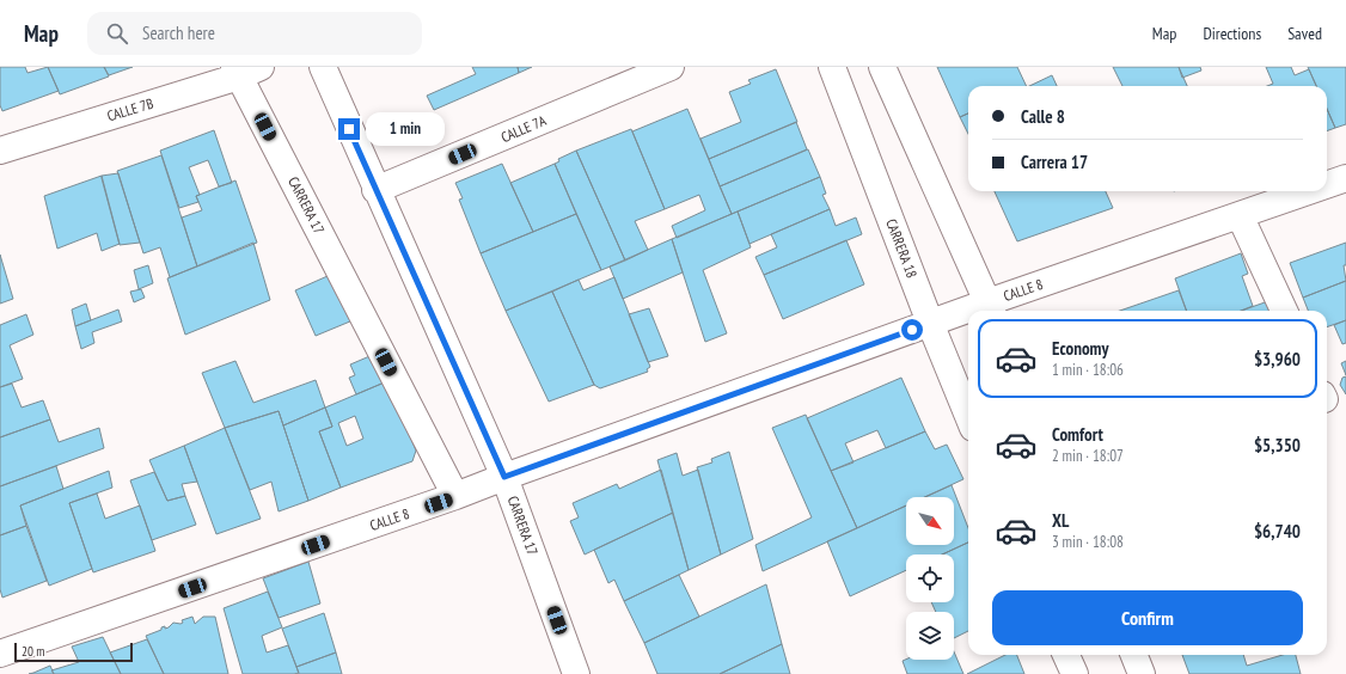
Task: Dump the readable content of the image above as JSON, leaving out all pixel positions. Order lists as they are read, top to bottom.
{
  "streets": {
    "street": [
      "CALLE 7B",
      "CALLE 7A",
      "CARRERA 17",
      "CARRERA 18",
      "CALLE 8"
    ]
  },
  "crossings": [
    ["CALLE 7B", "CARRERA 17"],
    ["CALLE 7A", "CARRERA 17"],
    ["CARRERA 17", "CALLE 8"],
    ["CARRERA 18", "CALLE 8"]
  ],
  "scale_bar": "20 m",
  "north": "bottom right",
  "page": {
    "header": "Map",
    "search": "Search here",
    "nav": ["Map", "Directions", "Saved"],
    "banner": ["Calle 8", "Carrera 17"],
    "bubble": "1 min",
    "list": [
      {
        "name": "Economy",
        "note": "1 min · 18:06",
        "value": "$3,960"
      },
      {
        "name": "Comfort",
        "note": "2 min · 18:07",
        "value": "$5,350"
      },
      {
        "name": "XL",
        "note": "3 min · 18:08",
        "value": "$6,740"
      }
    ],
    "buttons": "Confirm",
    "scale": "20 m"
  }
}
